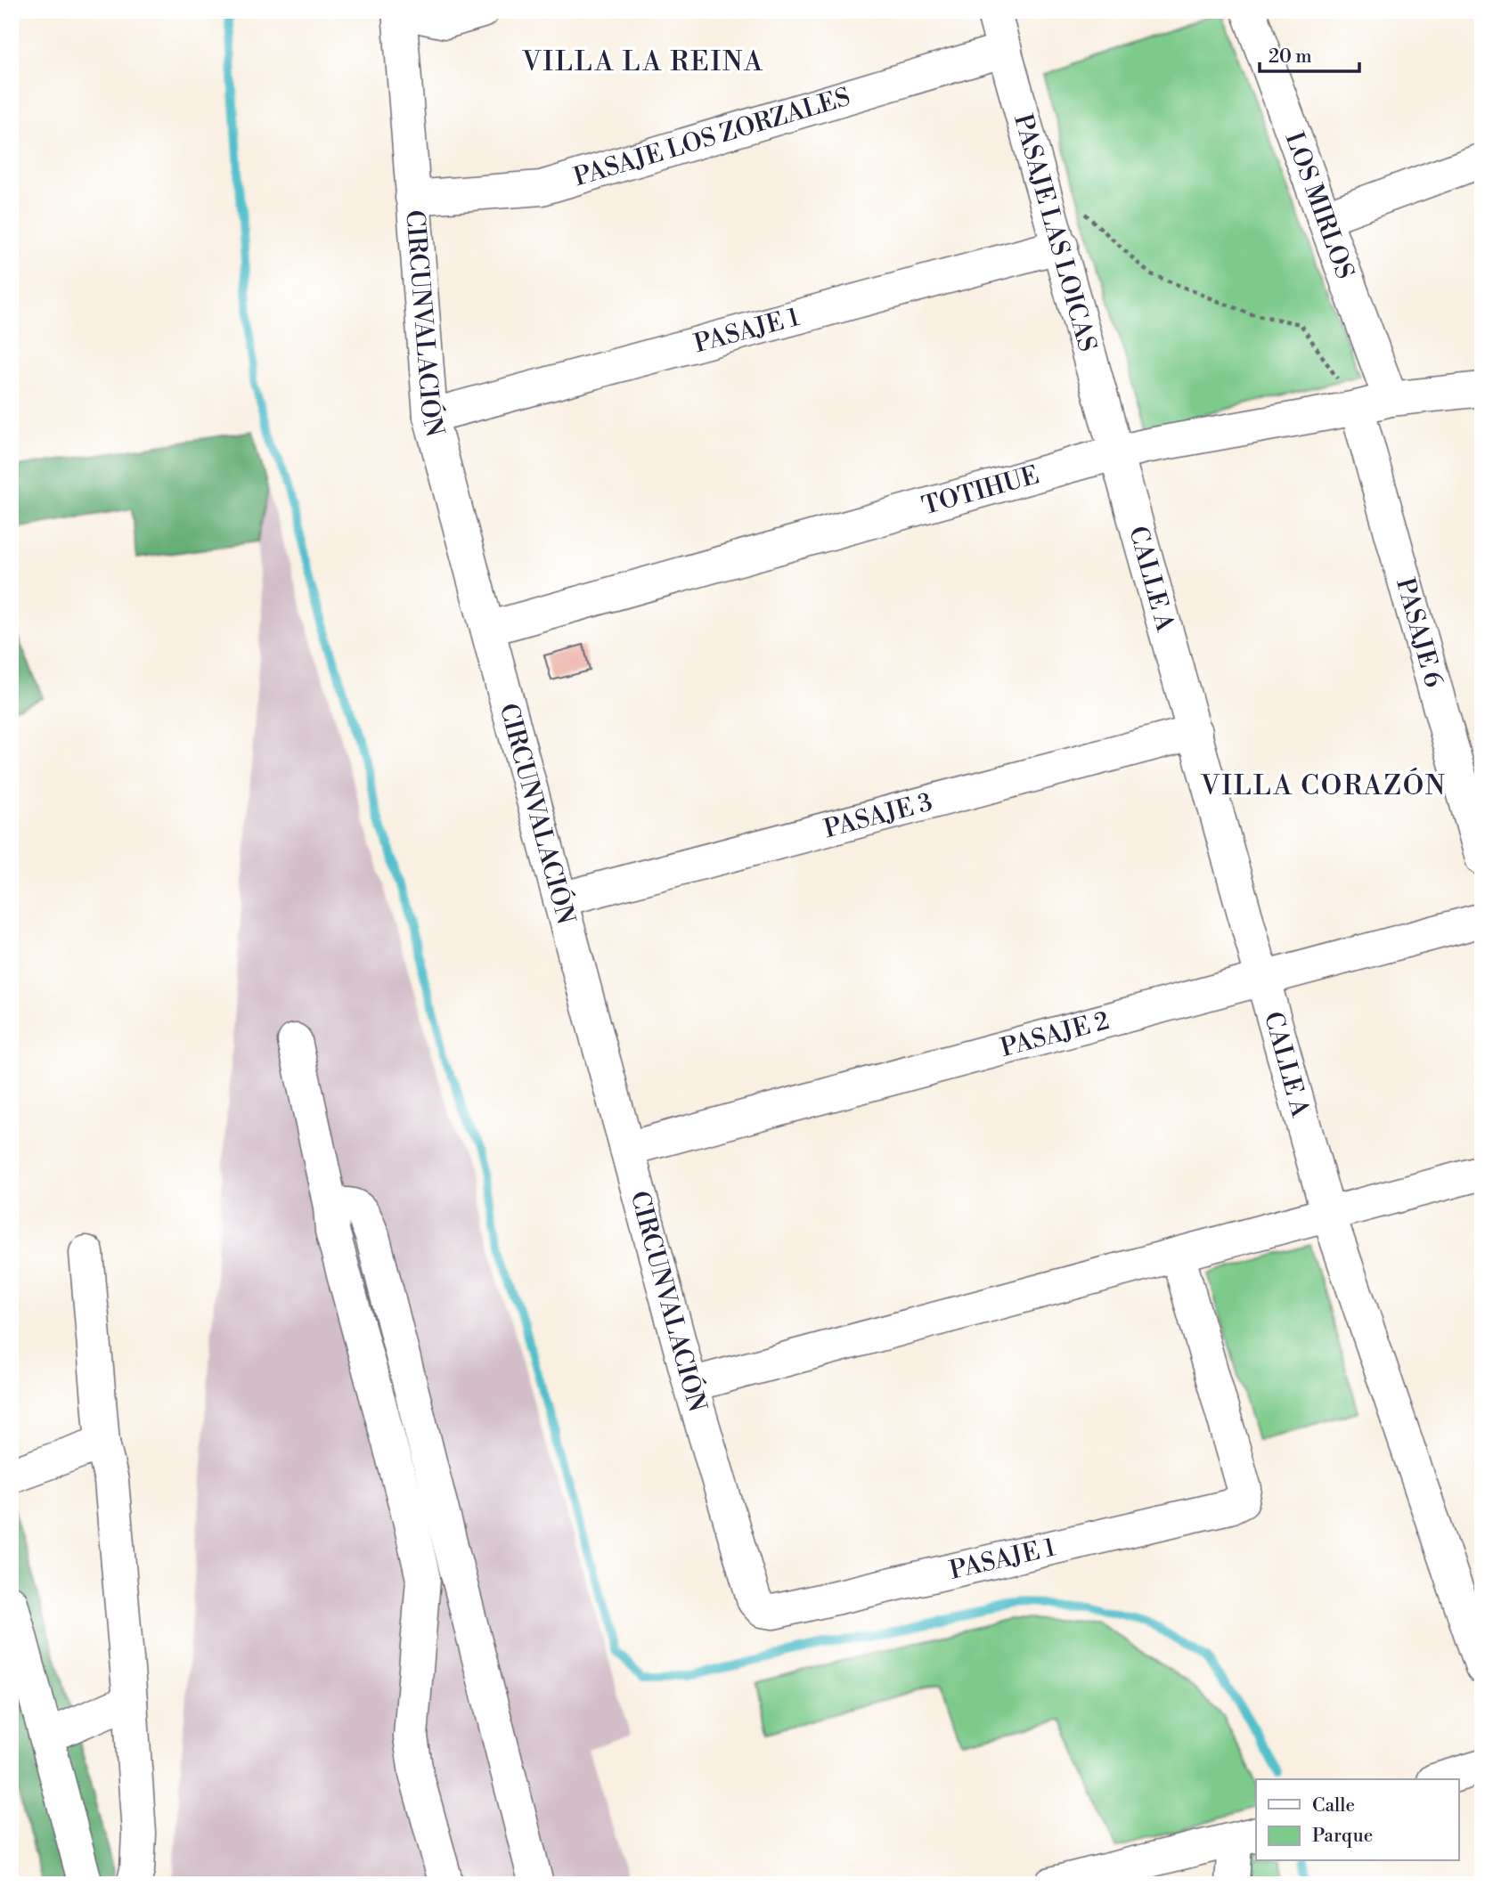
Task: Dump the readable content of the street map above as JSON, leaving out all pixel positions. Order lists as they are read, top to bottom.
{
  "streets": {
    "street": [
      "PASAJE LOS ZORZALES",
      "LOS MIRLOS",
      "PASAJE LAS LOICAS",
      "CIRCUNVALACIÓN",
      "PASAJE 1",
      "TOTIHUE",
      "CALLE A",
      "PASAJE 6",
      "PASAJE 3",
      "PASAJE 2"
    ]
  },
  "crossings": [
    ["PASAJE LOS ZORZALES", "PASAJE LAS LOICAS"],
    ["PASAJE LOS ZORZALES", "CIRCUNVALACIÓN"],
    ["LOS MIRLOS", "TOTIHUE"],
    ["PASAJE LAS LOICAS", "PASAJE 1"],
    ["PASAJE LAS LOICAS", "TOTIHUE"],
    ["PASAJE LAS LOICAS", "CALLE A"],
    ["CIRCUNVALACIÓN", "PASAJE 1"],
    ["CIRCUNVALACIÓN", "TOTIHUE"],
    ["CIRCUNVALACIÓN", "PASAJE 3"],
    ["CIRCUNVALACIÓN", "PASAJE 2"],
    ["TOTIHUE", "CALLE A"],
    ["TOTIHUE", "PASAJE 6"],
    ["CALLE A", "PASAJE 3"],
    ["CALLE A", "PASAJE 2"]
  ],
  "districts": ["VILLA LA REINA", "VILLA CORAZÓN"],
  "legend": ["Calle", "Parque"],
  "scale_bar": "20 m"
}
